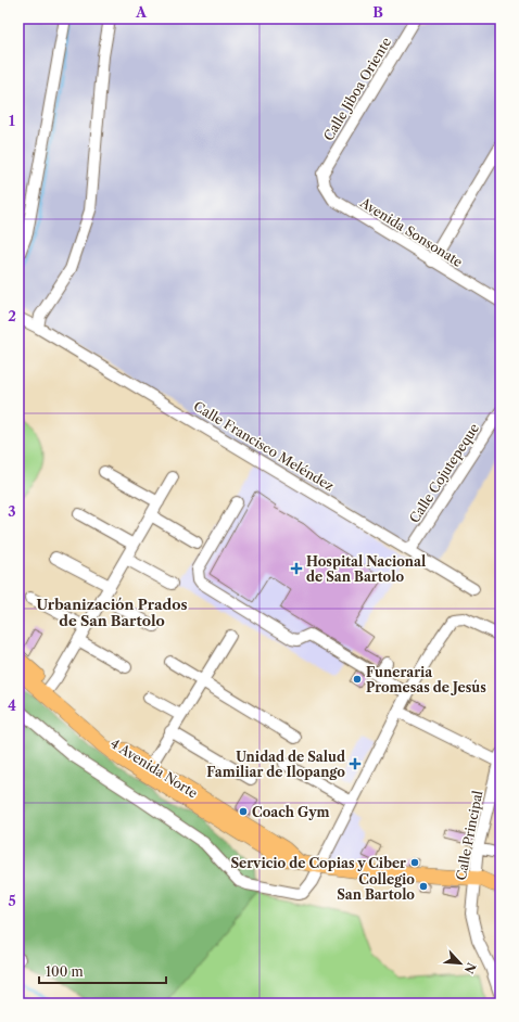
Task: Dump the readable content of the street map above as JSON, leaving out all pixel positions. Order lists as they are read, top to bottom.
{
  "streets": {
    "main road": ["4 Avenida Norte"],
    "street": [
      "Calle Jiboa Oriente",
      "Avenida Sonsonate",
      "Calle Francisco Meléndez",
      "Calle Cojutepeque",
      "Calle Principal"
    ]
  },
  "crossings": [
    ["Calle Jiboa Oriente", "Avenida Sonsonate"],
    ["Calle Francisco Meléndez", "Calle Cojutepeque"],
    ["4 Avenida Norte", "Calle Principal"]
  ],
  "districts": ["Urbanización Prados de San Bartolo"],
  "places": {
    "health": ["Hospital Nacional de San Bartolo", "Unidad de Salud Familiar de Ilopango"],
    "other": [
      "Funeraria Promesas de Jesús",
      "Coach Gym",
      "Servicio de Copias y Ciber",
      "Collegio San Bartolo"
    ]
  },
  "scale_bar": "100 m",
  "north": "bottom right",
  "grid": {
    "columns": ["A", "B"],
    "rows": [
      "1",
      "2",
      "3",
      "4",
      "5"
    ]
  }
}
